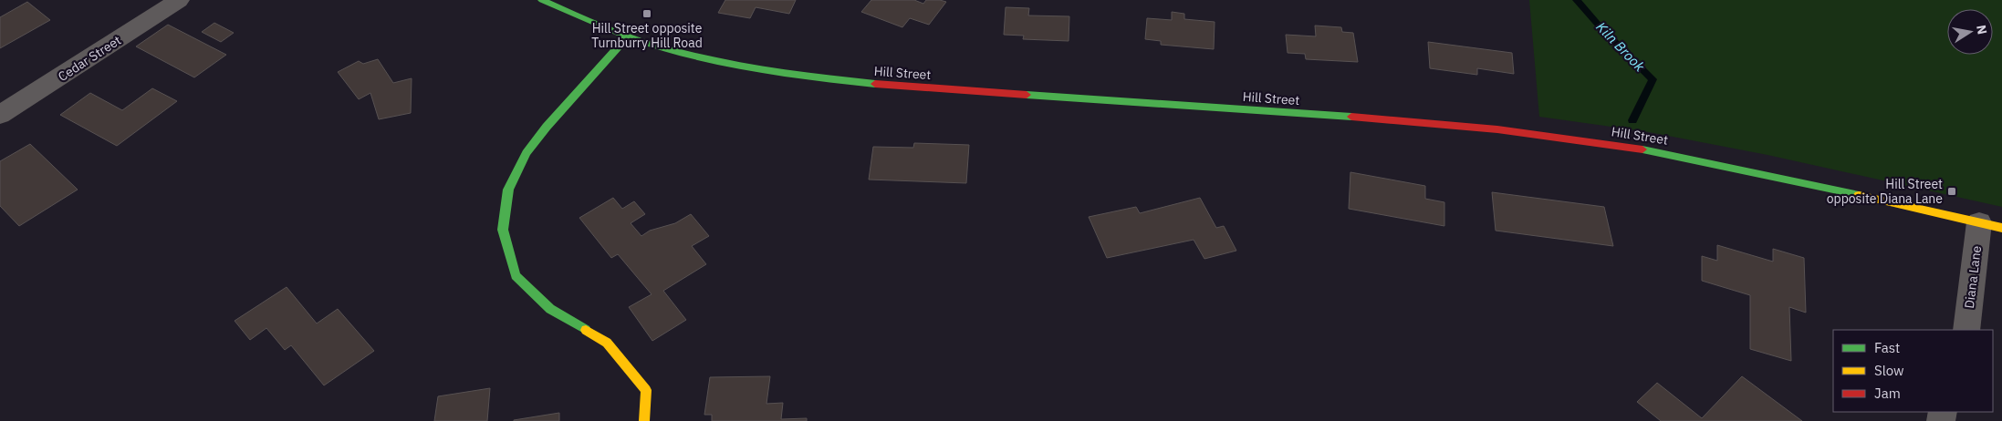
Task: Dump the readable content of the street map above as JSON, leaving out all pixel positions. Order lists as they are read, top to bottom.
{
  "streets": {
    "street": ["Cedar Street", "Hill Street", "Diana Lane"]
  },
  "crossings": [
    ["Hill Street", "Diana Lane"]
  ],
  "water": ["Kiln Brook"],
  "places": {
    "transit": ["Hill Street opposite Turnburry Hill Road", "Hill Street opposite Diana Lane"]
  },
  "legend": ["Fast", "Slow", "Jam"],
  "north": "right"
}
